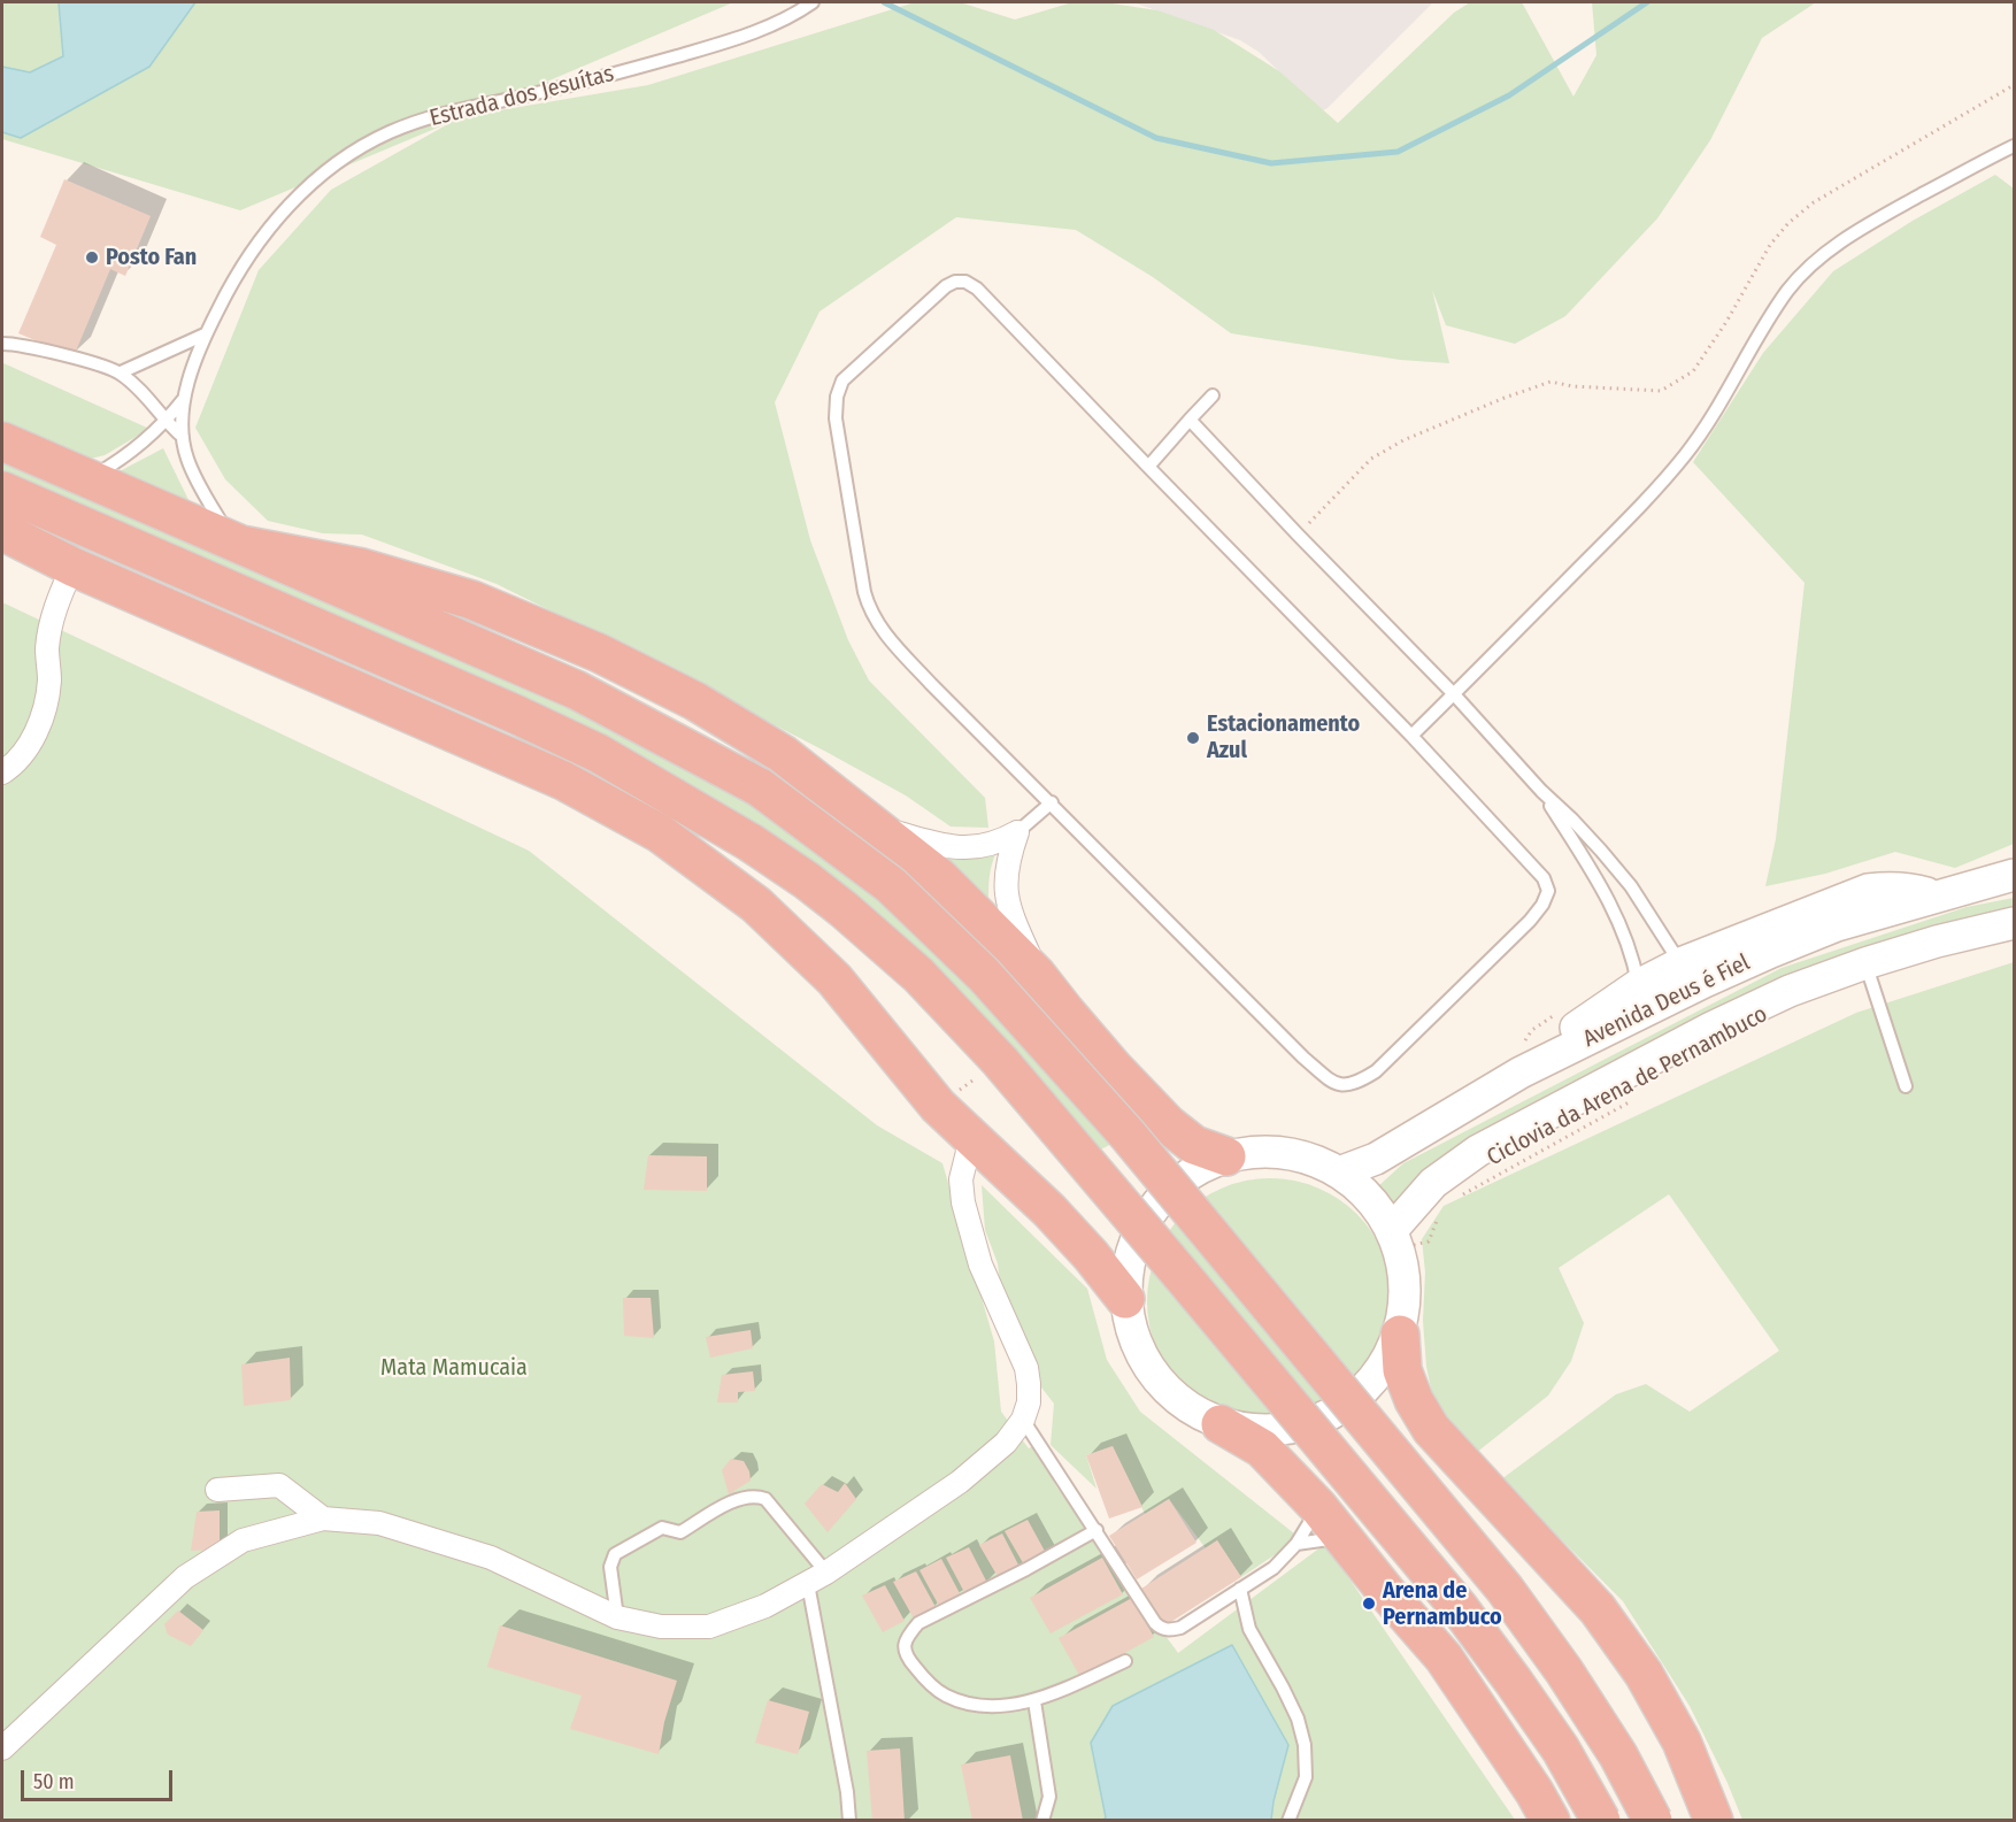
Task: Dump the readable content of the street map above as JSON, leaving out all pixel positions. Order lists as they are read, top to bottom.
{
  "streets": {
    "main road": ["Avenida Deus é Fiel"],
    "lane": ["Estrada dos Jesuítas"],
    "path": ["Ciclovia da Arena de Pernambuco"]
  },
  "parks": ["Mata Mamucaia"],
  "places": ["Posto Fan", "Estacionamento Azul", "Arena de Pernambuco"],
  "scale_bar": "50 m"
}
